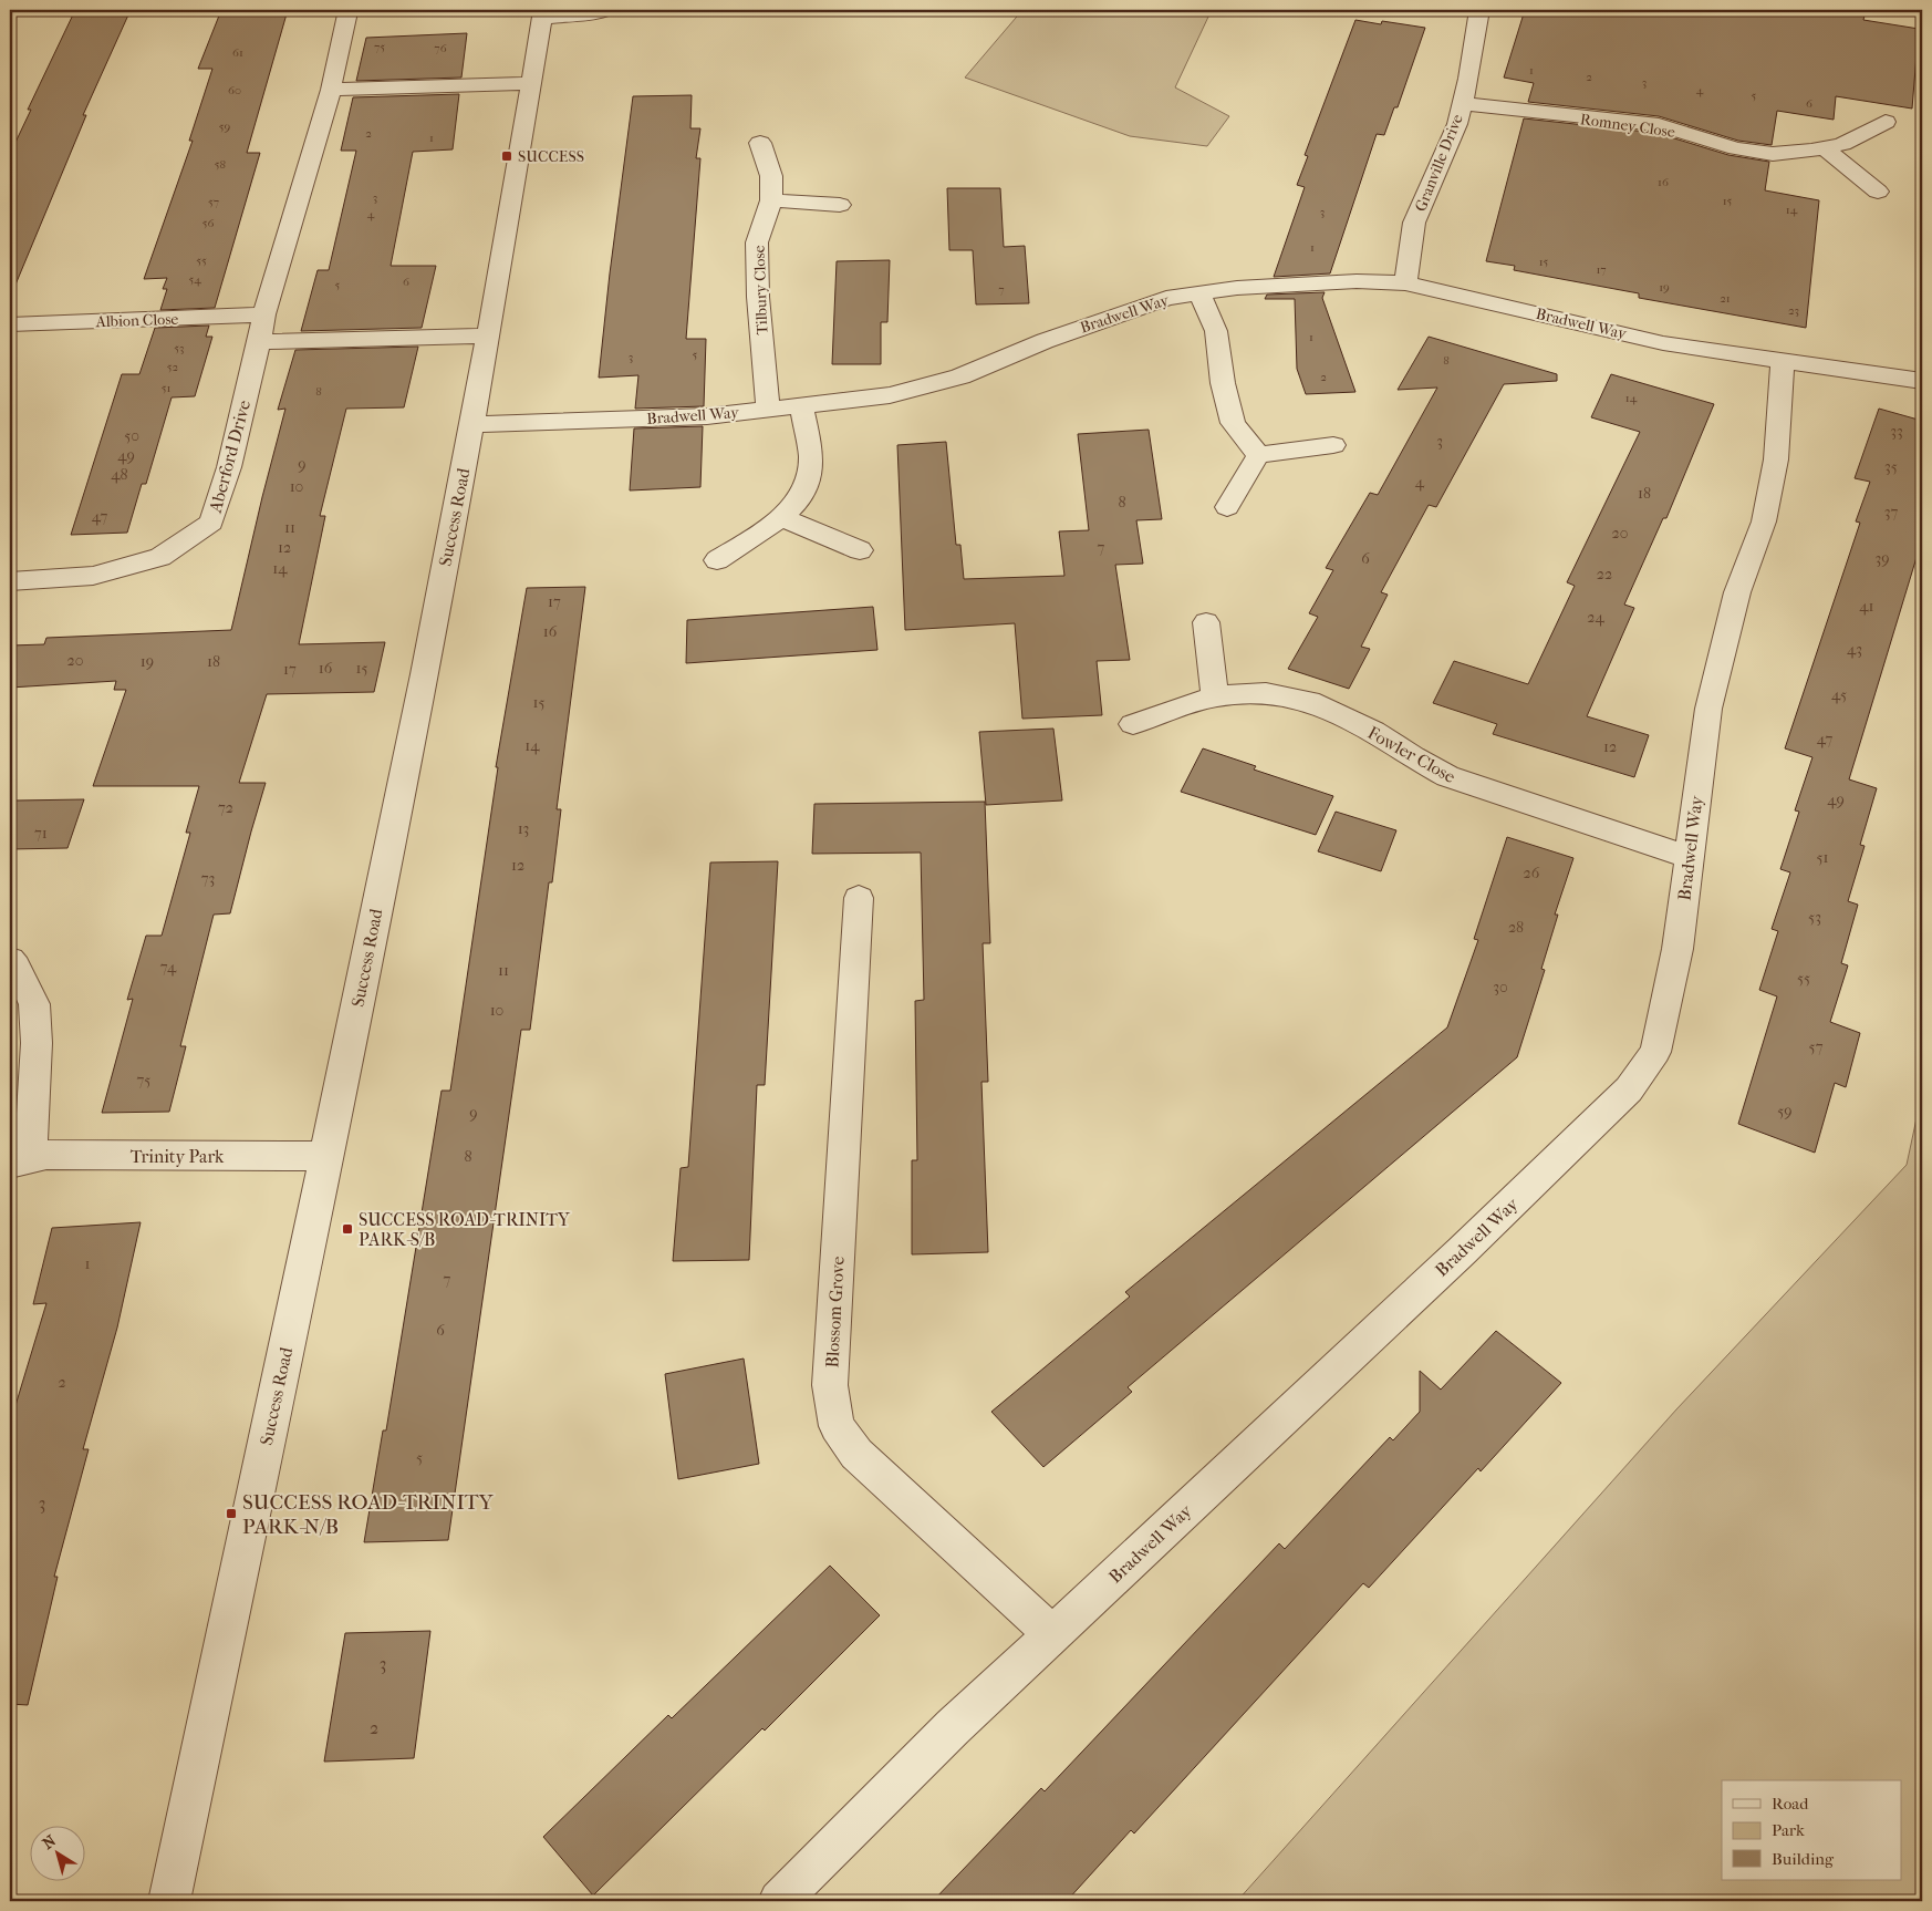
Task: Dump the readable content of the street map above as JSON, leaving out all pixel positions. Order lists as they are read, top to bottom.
{
  "streets": {
    "street": [
      "Romney Close",
      "Granville Drive",
      "Tilbury Close",
      "Bradwell Way",
      "Albion Close",
      "Aberford Drive",
      "Success Road",
      "Fowler Close",
      "Trinity Park",
      "Blossom Grove"
    ]
  },
  "crossings": [
    ["Romney Close", "Granville Drive"],
    ["Granville Drive", "Bradwell Way"],
    ["Tilbury Close", "Bradwell Way"],
    ["Bradwell Way", "Success Road"],
    ["Bradwell Way", "Fowler Close"],
    ["Bradwell Way", "Blossom Grove"],
    ["Albion Close", "Aberford Drive"],
    ["Success Road", "Trinity Park"]
  ],
  "places": {
    "transit": ["SUCCESS", "SUCCESS ROAD-TRINITY PARK-S/B", "SUCCESS ROAD-TRINITY PARK-N/B"]
  },
  "house_numbers": [
    "75",
    "76",
    "61",
    "1",
    "2",
    "3",
    "60",
    "4",
    "5",
    "6",
    "59",
    "2",
    "1",
    "58",
    "16",
    "3",
    "15",
    "57",
    "14",
    "3",
    "4",
    "56",
    "1",
    "55",
    "15",
    "17",
    "54",
    "6",
    "5",
    "19",
    "7",
    "21",
    "23",
    "1",
    "53",
    "5",
    "3",
    "8",
    "52",
    "2",
    "51",
    "8",
    "14",
    "33",
    "50",
    "3",
    "49",
    "9",
    "35",
    "48",
    "4",
    "10",
    "18",
    "8",
    "37",
    "47",
    "11",
    "20",
    "12",
    "7",
    "6",
    "39",
    "14",
    "22",
    "17",
    "41",
    "24",
    "16",
    "43",
    "20",
    "19",
    "18",
    "16",
    "15",
    "17",
    "45",
    "15",
    "47",
    "14",
    "12",
    "49",
    "72",
    "13",
    "71",
    "51",
    "12",
    "26",
    "73",
    "53",
    "28",
    "74",
    "11",
    "55",
    "30",
    "10",
    "57",
    "75",
    "59",
    "9",
    "8",
    "1",
    "7",
    "6",
    "2",
    "5",
    "3",
    "3",
    "2"
  ],
  "legend": ["Road", "Park", "Building"],
  "north": "top left"
}
